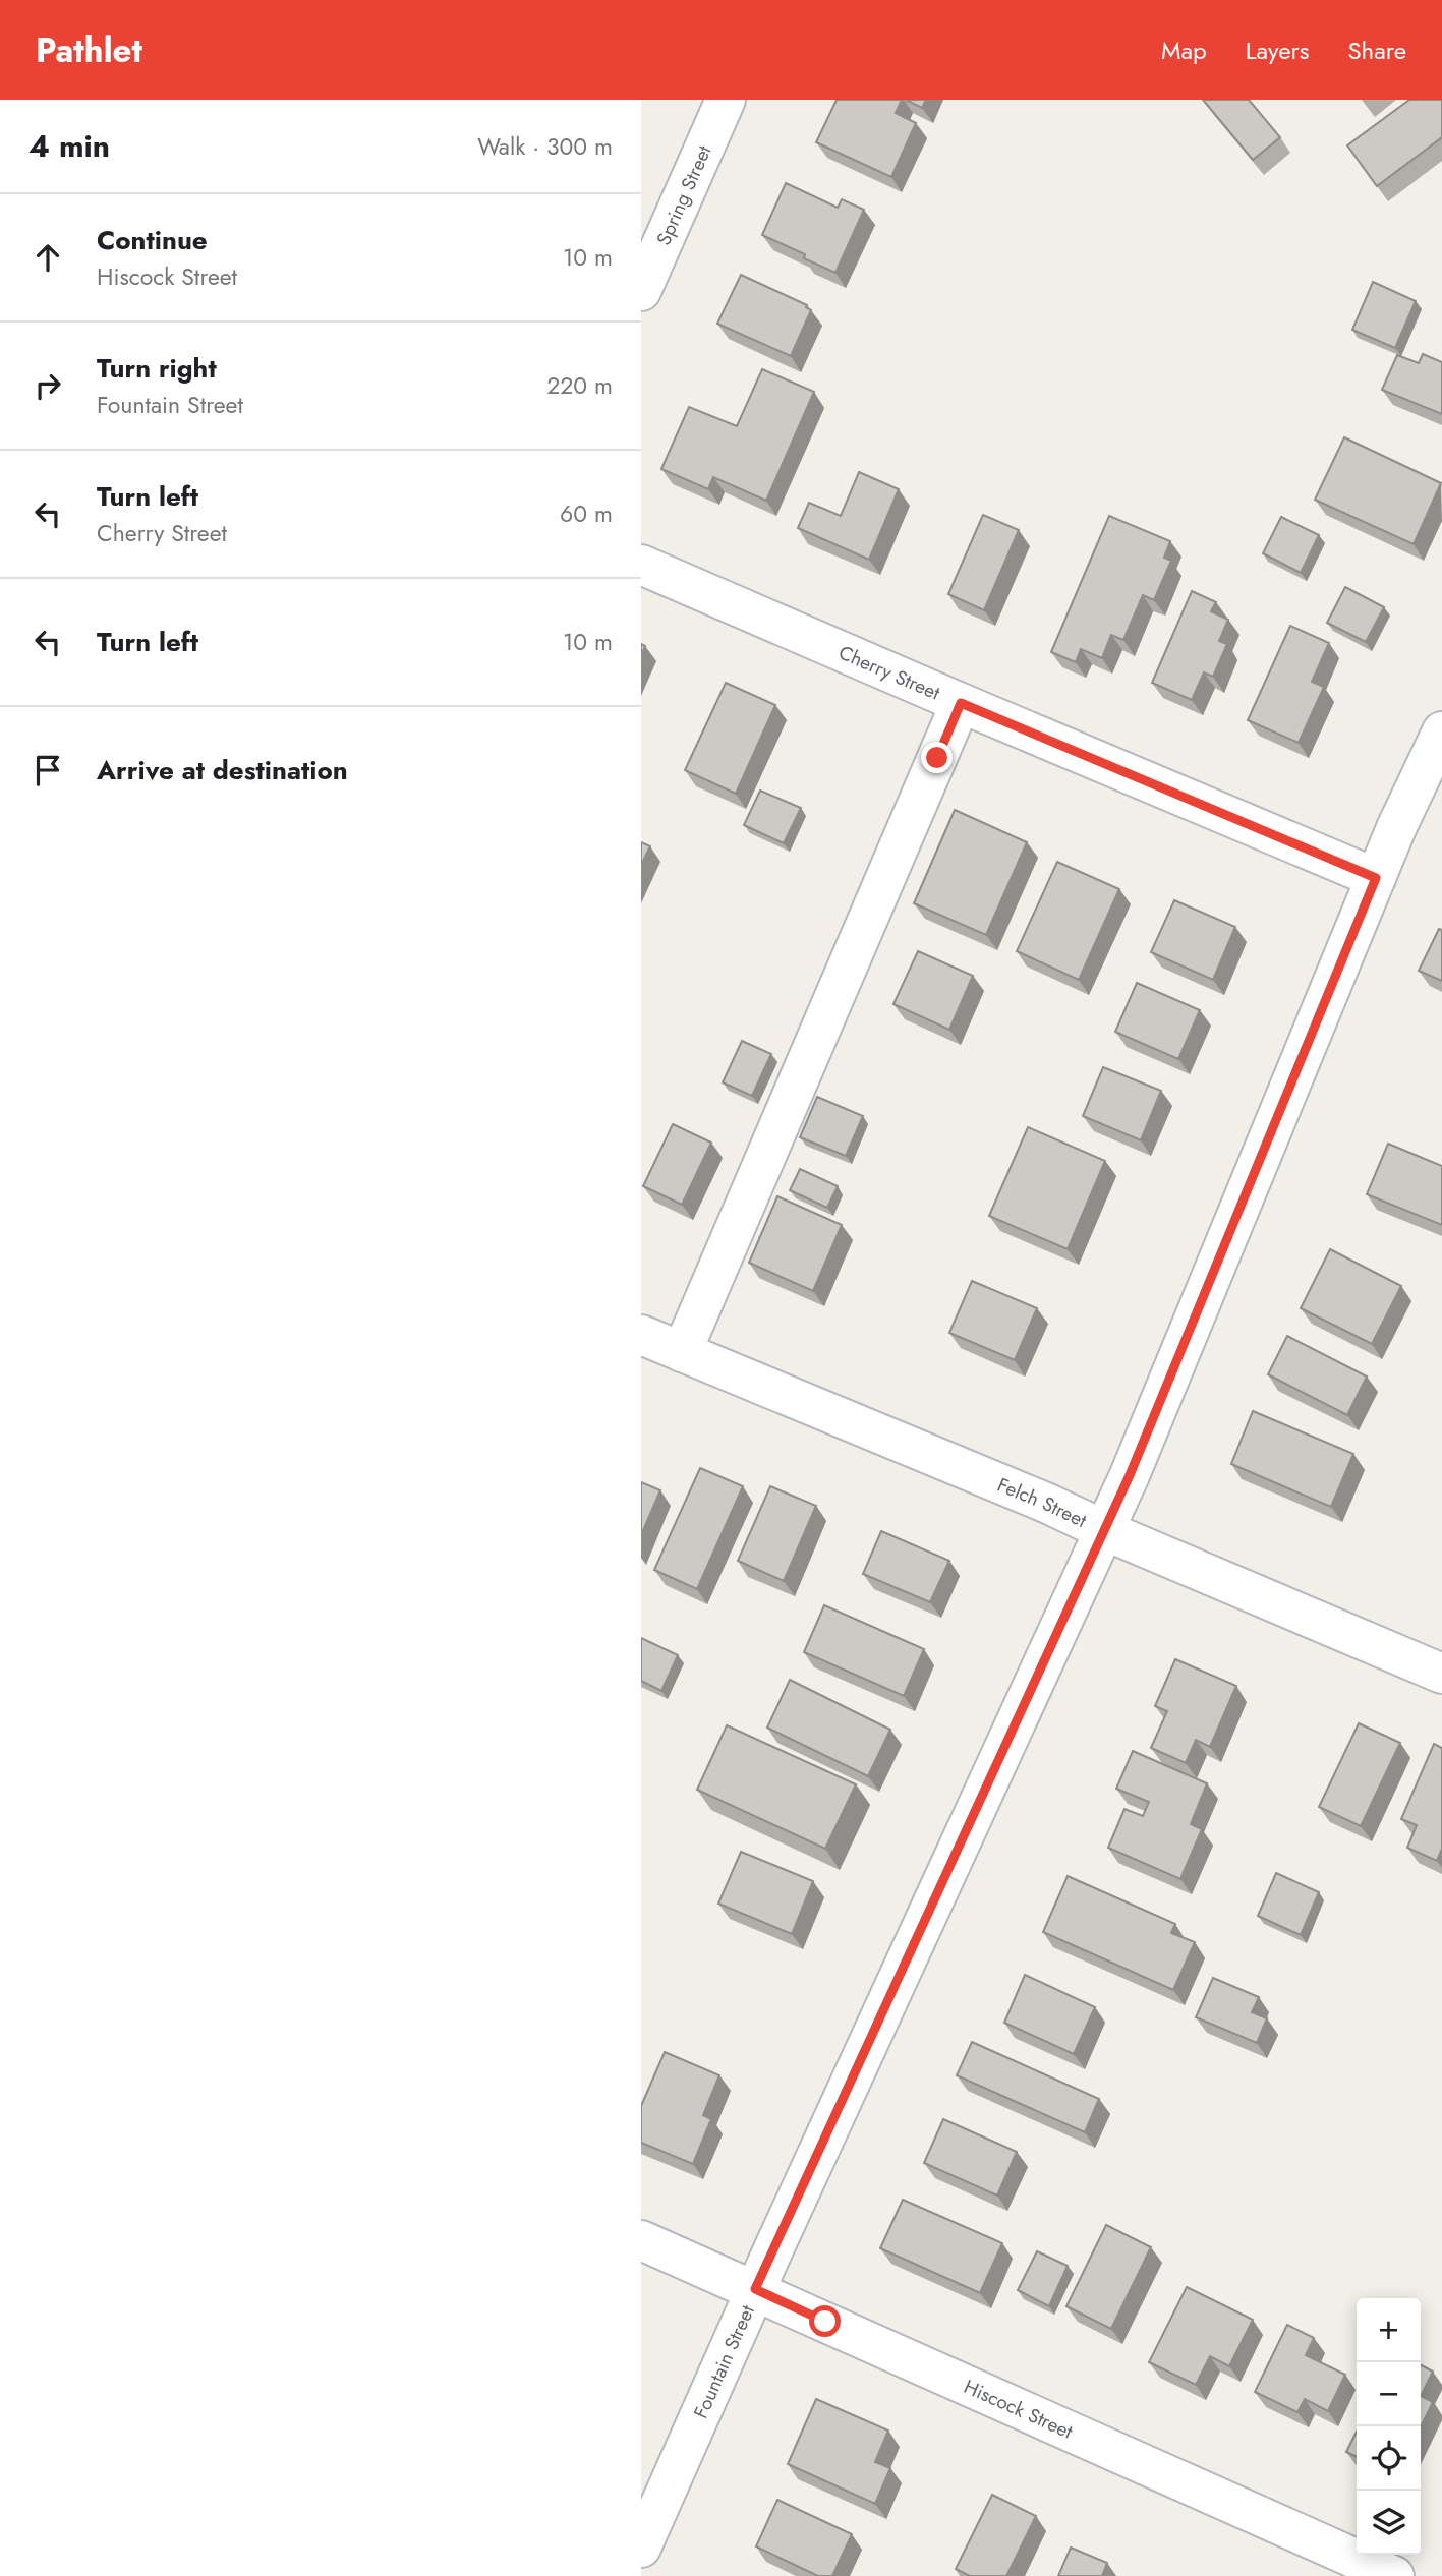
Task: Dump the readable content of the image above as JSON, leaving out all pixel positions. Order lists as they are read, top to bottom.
{
  "streets": {
    "street": [
      "Spring Street",
      "Cherry Street",
      "Felch Street",
      "Fountain Street",
      "Hiscock Street"
    ]
  },
  "crossings": [
    ["Cherry Street", "Fountain Street"],
    ["Felch Street", "Fountain Street"],
    ["Fountain Street", "Hiscock Street"]
  ],
  "page": {
    "header": "Pathlet",
    "nav": ["Map", "Layers", "Share"],
    "heading": ["4 min", "Walk · 300 m"],
    "list": [
      ["Continue", "Hiscock Street", "10 m"],
      ["Turn right", "Fountain Street", "220 m"],
      ["Turn left", "Cherry Street", "60 m"],
      ["Turn left", "10 m"],
      "Arrive at destination"
    ],
    "map_buttons": ["+", "−"]
  }
}
